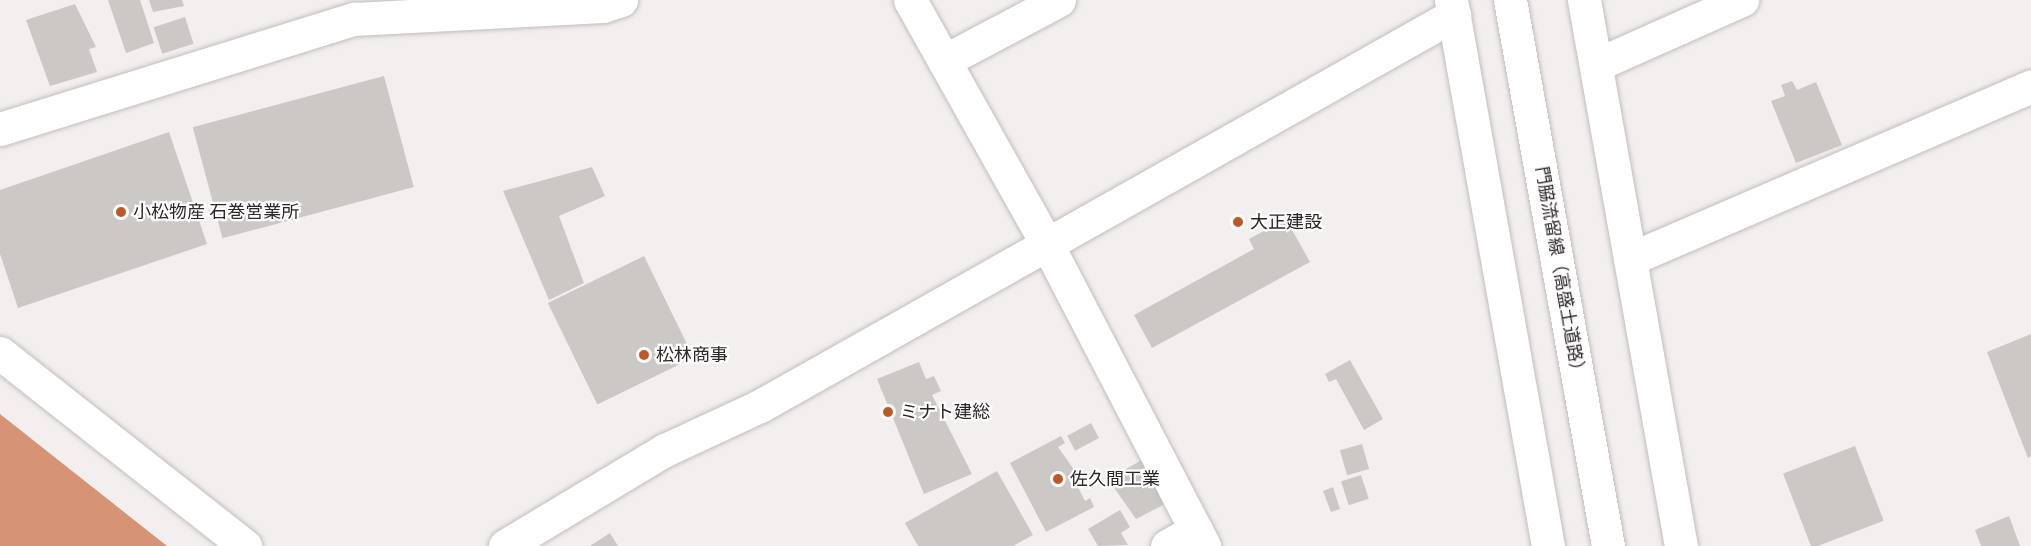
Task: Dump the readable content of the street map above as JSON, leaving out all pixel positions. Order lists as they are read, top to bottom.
{
  "streets": {
    "street": ["門脇流留線（高盛土道路）"]
  },
  "places": [
    "小松物産 石巻営業所",
    "大正建設",
    "松林商事",
    "ミナト建総",
    "佐久間工業"
  ]
}
